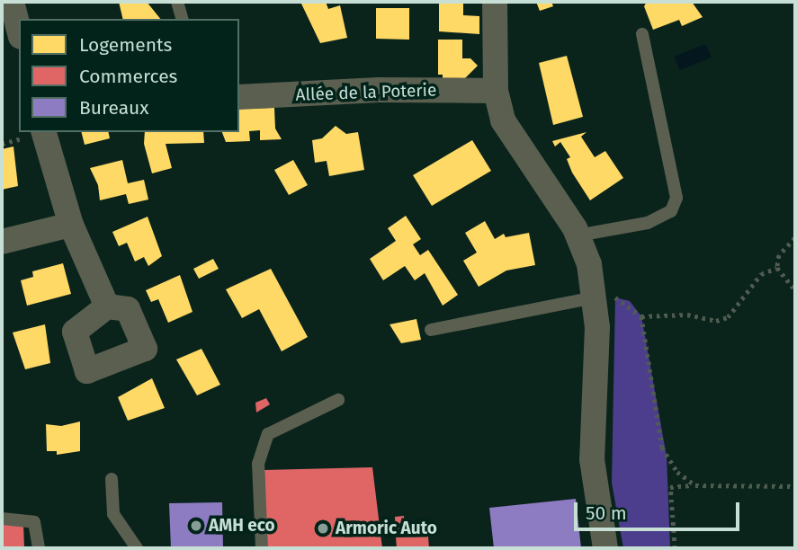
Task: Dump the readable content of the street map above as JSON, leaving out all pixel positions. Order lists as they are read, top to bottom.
{
  "streets": {
    "street": ["Allée de la Poterie"]
  },
  "places": ["AMH eco", "Armoric Auto"],
  "legend": ["Logements", "Commerces", "Bureaux"],
  "scale_bar": "50 m"
}
